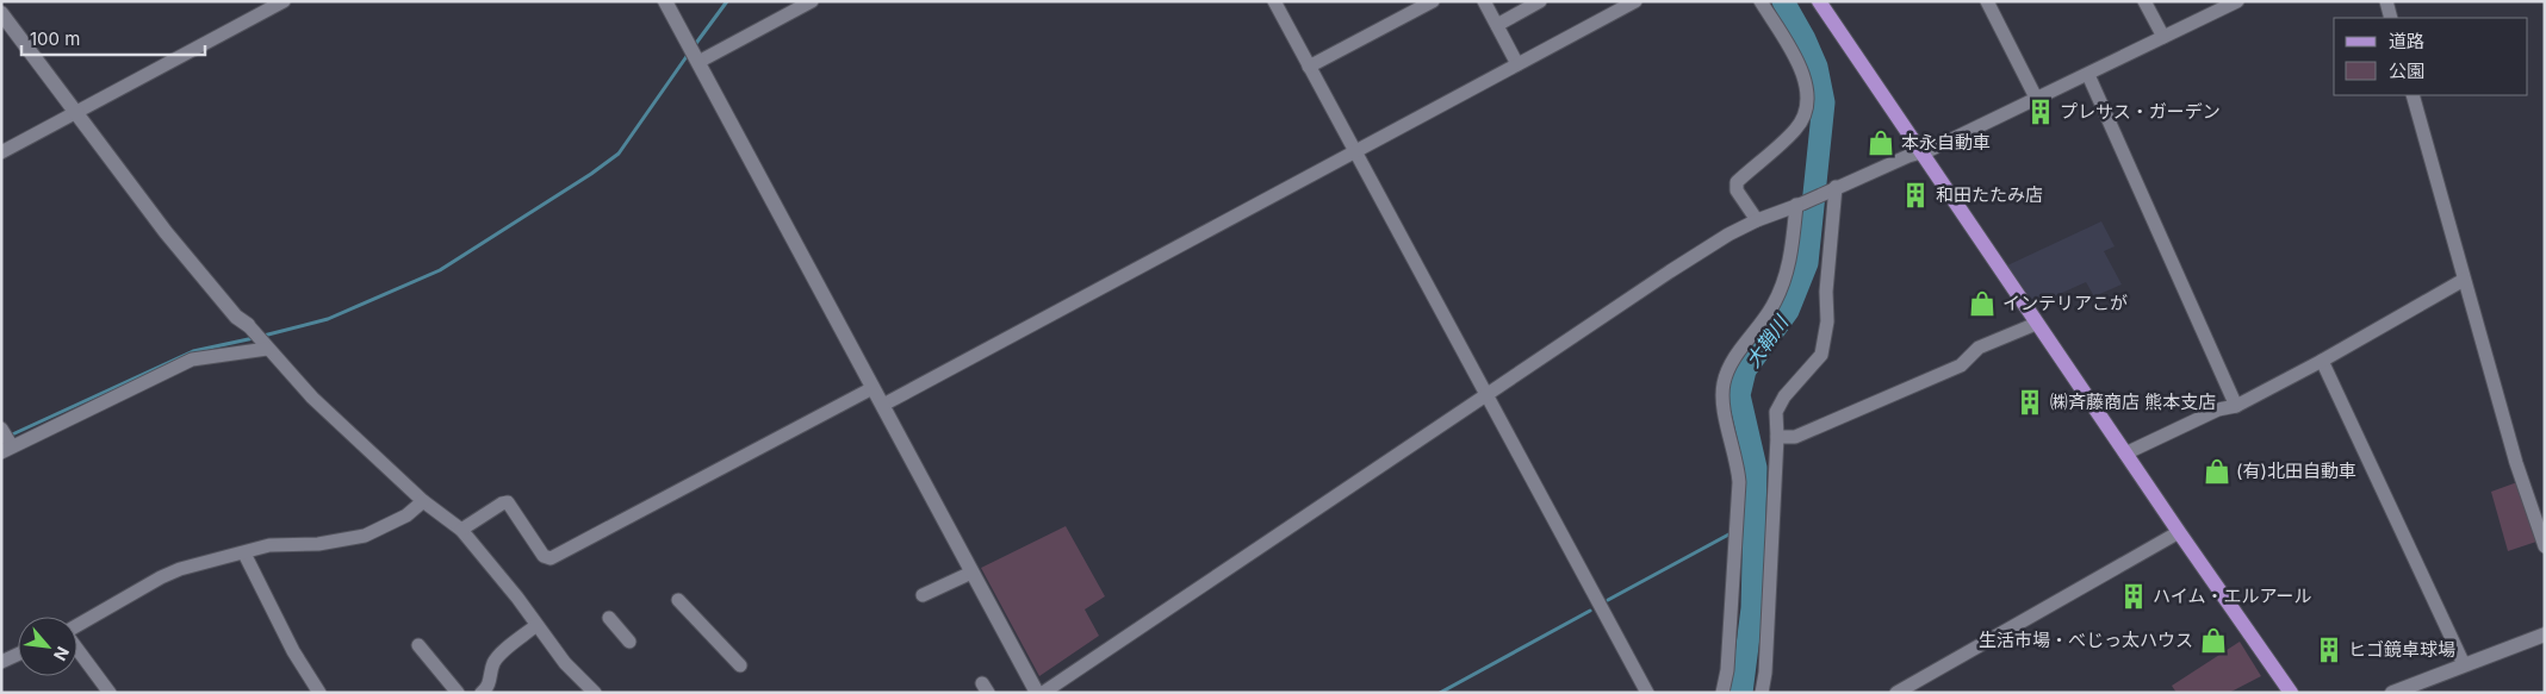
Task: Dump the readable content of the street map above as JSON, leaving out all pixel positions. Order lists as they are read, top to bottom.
{
  "water": ["大鞘川"],
  "places": {
    "building": [
      "プレサス・ガーデン",
      "和田たたみ店",
      "㈱斉藤商店 熊本支店",
      "ハイム・エルアール",
      "ヒゴ鏡卓球場"
    ],
    "shop": [
      "本永自動車",
      "インテリアこが",
      "(有)北田自動車",
      "生活市場・べじっ太ハウス"
    ]
  },
  "legend": ["道路", "公園"],
  "scale_bar": "100 m",
  "north": "bottom right"
}
